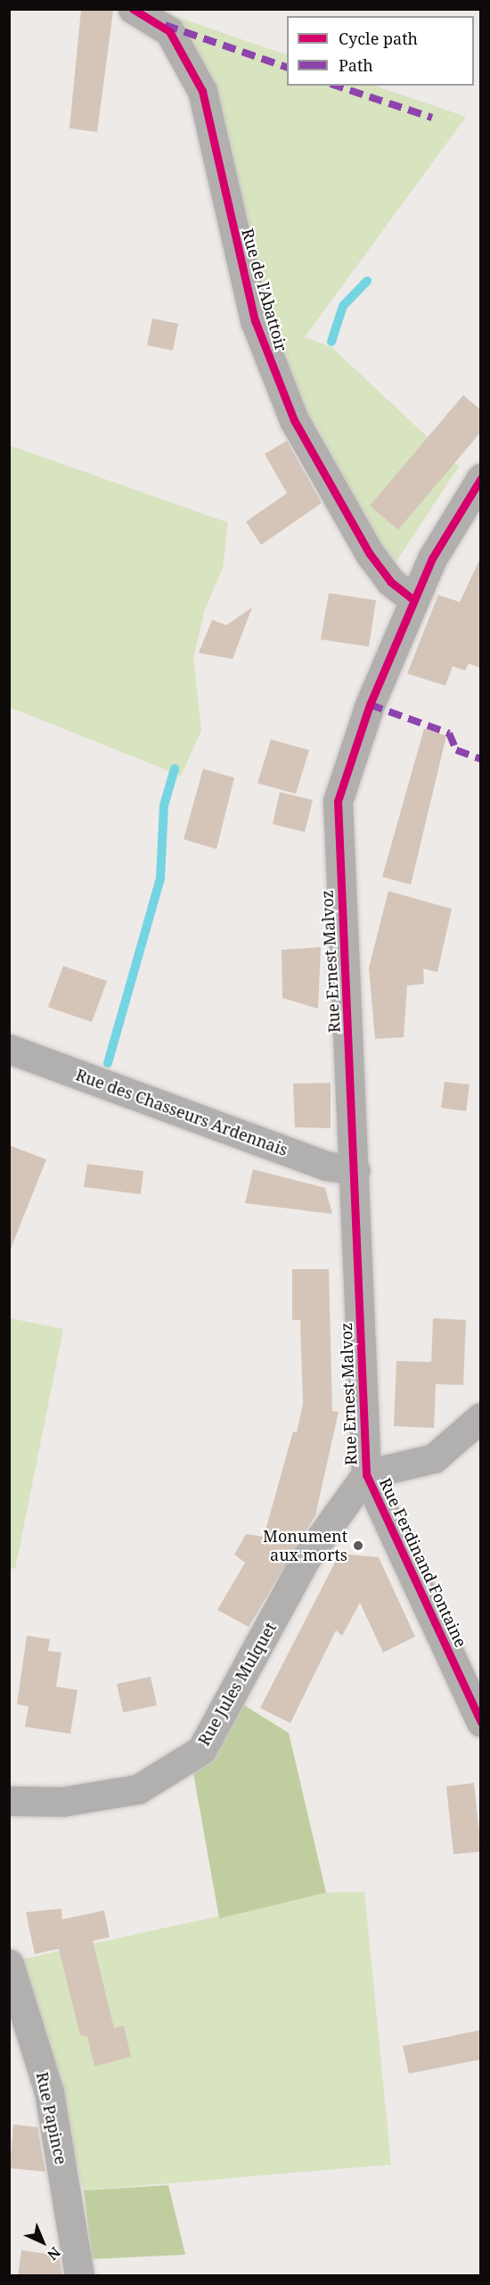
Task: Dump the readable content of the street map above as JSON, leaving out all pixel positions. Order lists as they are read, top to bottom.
{
  "streets": {
    "street": [
      "Rue de l'Abattoir",
      "Rue Ernest Malvoz",
      "Rue des Chasseurs Ardennais",
      "Rue Ferdinand Fontaine",
      "Rue Jules Mulquet",
      "Rue Papince"
    ]
  },
  "crossings": [
    ["Rue de l'Abattoir", "Rue Ernest Malvoz"],
    ["Rue Ernest Malvoz", "Rue des Chasseurs Ardennais"],
    ["Rue Ernest Malvoz", "Rue Ferdinand Fontaine"],
    ["Rue Ernest Malvoz", "Rue Jules Mulquet"],
    ["Rue Ferdinand Fontaine", "Rue Jules Mulquet"]
  ],
  "places": ["Monument aux morts"],
  "legend": ["Cycle path", "Path"],
  "north": "bottom right"
}
